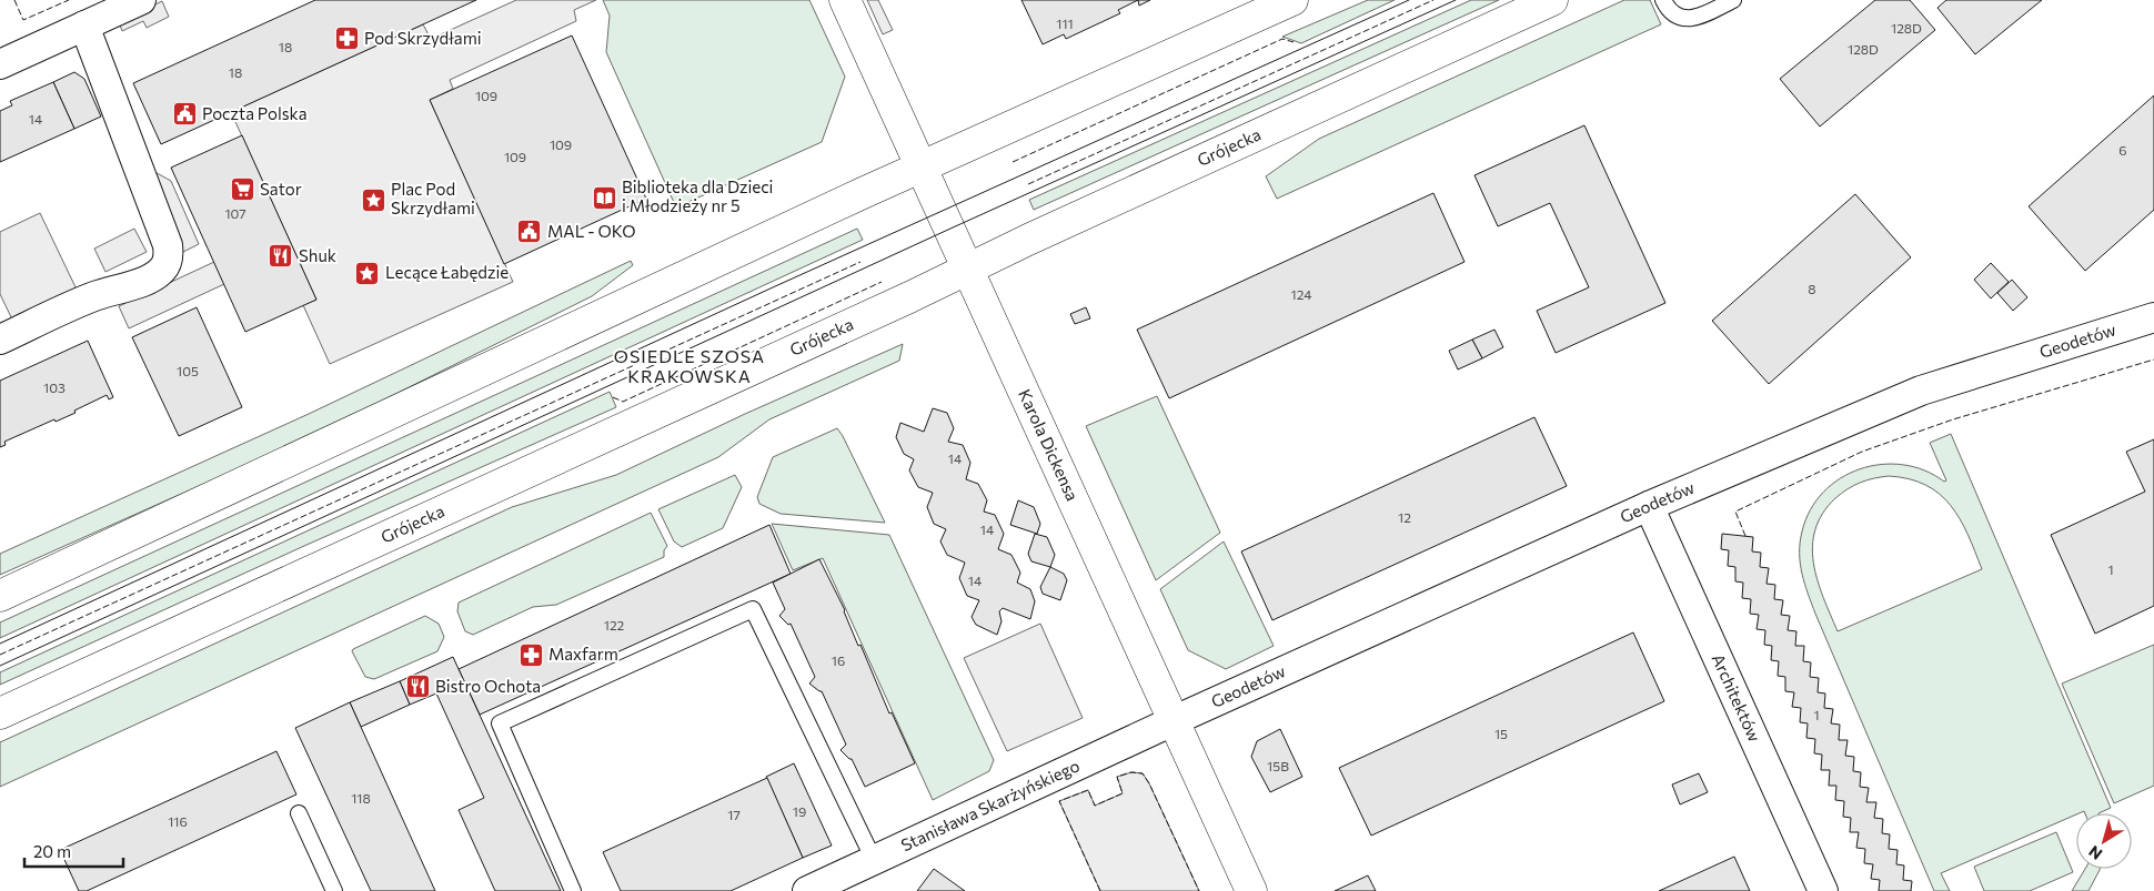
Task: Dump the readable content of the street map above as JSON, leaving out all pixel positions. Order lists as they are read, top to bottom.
{
  "streets": {
    "main road": ["Grójecka", "Karola Dickensa"],
    "street": ["Geodetów", "Architektów", "Stanisława Skarżyńskiego"]
  },
  "crossings": [
    ["Grójecka", "Karola Dickensa"],
    ["Geodetów", "Karola Dickensa"],
    ["Geodetów", "Architektów"],
    ["Geodetów", "Stanisława Skarżyńskiego"],
    ["Karola Dickensa", "Stanisława Skarżyńskiego"]
  ],
  "districts": ["OSIEDLE SZOSA KRAKOWSKA"],
  "places": {
    "pharmacy": ["Pod Skrzydłami", "Maxfarm"],
    "public building": ["Poczta Polska", "MAL - OKO"],
    "supermarket": ["Sator"],
    "library": ["Biblioteka dla Dzieci i Młodzieży nr 5"],
    "place": ["Plac Pod Skrzydłami", "Lecące Łabędzie"],
    "restaurant": ["Shuk", "Bistro Ochota"]
  },
  "house_numbers": [
    "111",
    "128D",
    "18",
    "128D",
    "18",
    "109",
    "14",
    "109",
    "6",
    "109",
    "107",
    "8",
    "124",
    "105",
    "103",
    "14",
    "12",
    "14",
    "1",
    "14",
    "122",
    "16",
    "1",
    "15",
    "15B",
    "118",
    "19",
    "17",
    "116"
  ],
  "scale_bar": "20 m",
  "north": "bottom left"
}
